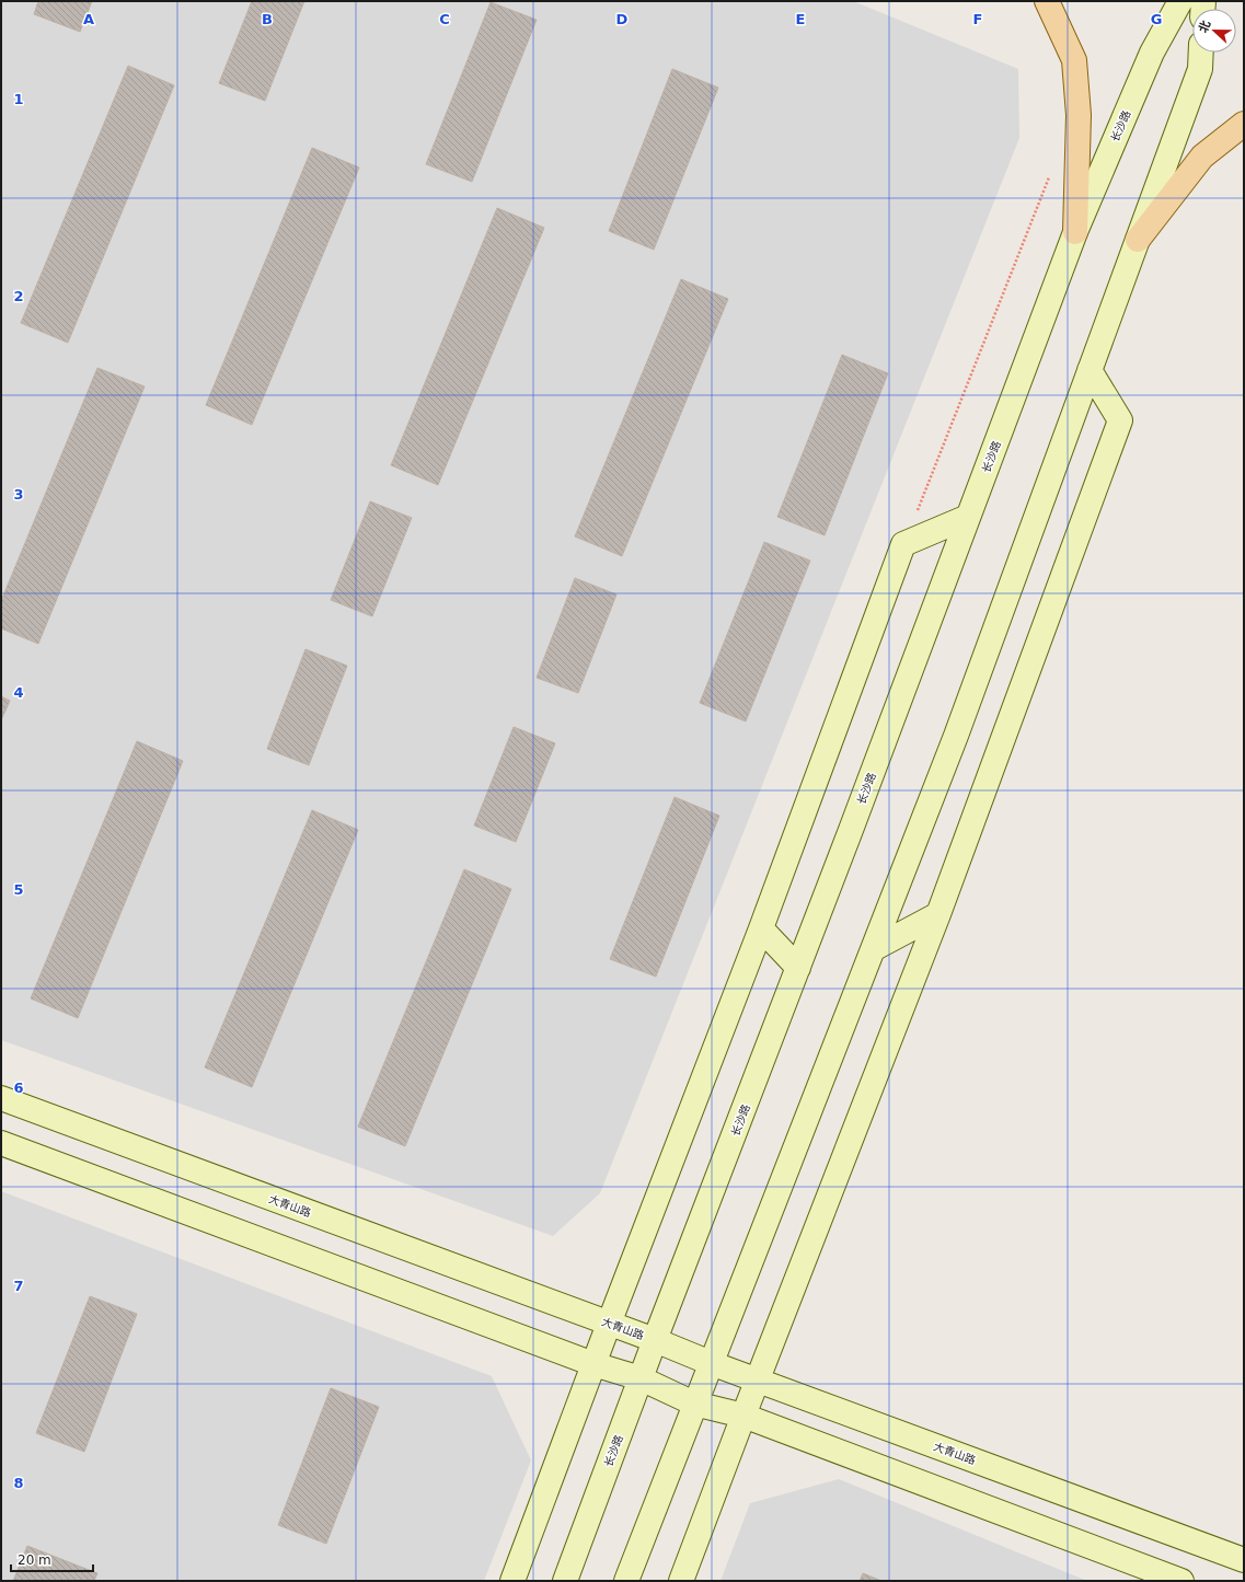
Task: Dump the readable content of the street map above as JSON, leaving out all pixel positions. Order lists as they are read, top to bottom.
{
  "streets": {
    "street": ["长沙路", "大青山路"]
  },
  "crossings": [
    ["长沙路", "大青山路"]
  ],
  "scale_bar": "20 m",
  "north": "left",
  "grid": {
    "columns": [
      "A",
      "B",
      "C",
      "D",
      "E",
      "F",
      "G"
    ],
    "rows": [
      "1",
      "2",
      "3",
      "4",
      "5",
      "6",
      "7",
      "8"
    ]
  }
}
